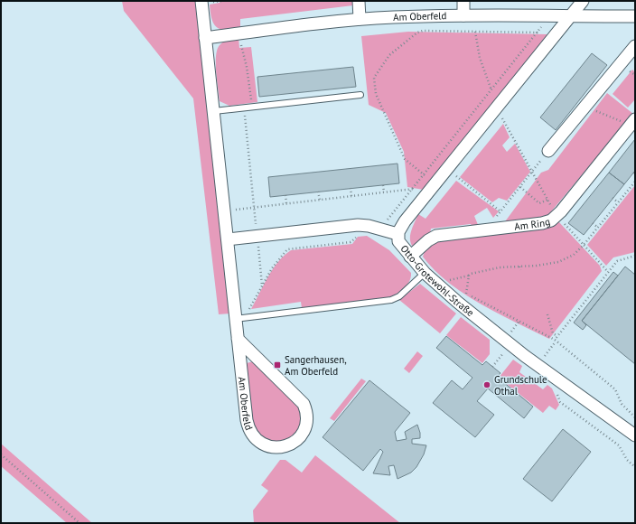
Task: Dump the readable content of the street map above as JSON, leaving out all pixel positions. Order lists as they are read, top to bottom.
{
  "streets": {
    "street": ["Am Oberfeld", "Am Ring", "Otto-Grotewohl-Straße"]
  },
  "crossings": [
    ["Am Oberfeld", "Otto-Grotewohl-Straße"],
    ["Am Ring", "Otto-Grotewohl-Straße"]
  ],
  "places": {
    "transit": ["Sangerhausen, Am Oberfeld"],
    "other": ["Grundschule Othal"]
  }
}
